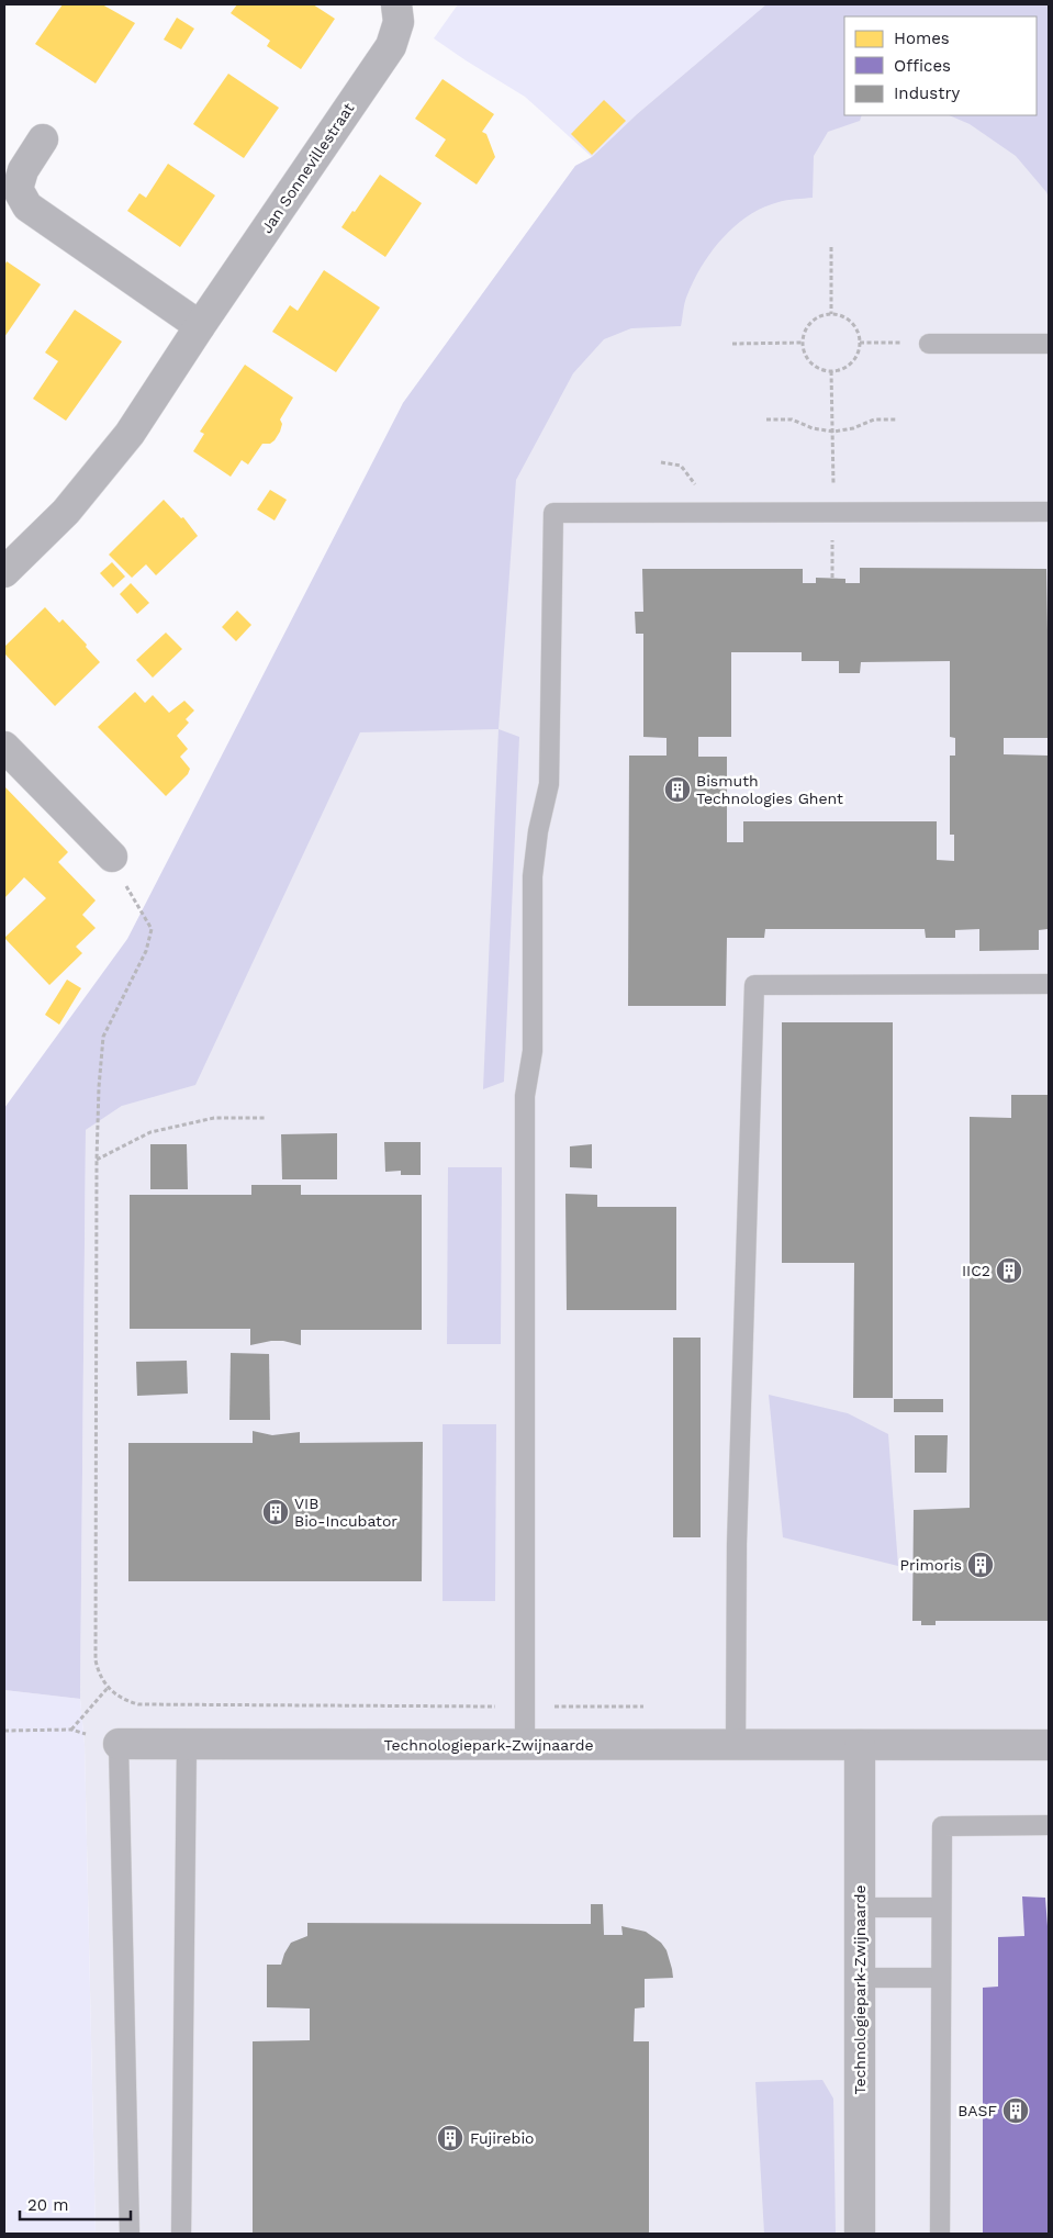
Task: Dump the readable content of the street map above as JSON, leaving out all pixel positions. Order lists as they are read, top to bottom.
{
  "streets": {
    "street": ["Jan Sonnevillestraat", "Technologiepark-Zwijnaarde"]
  },
  "places": {
    "building": [
      "Bismuth Technologies Ghent",
      "IIC2",
      "VIB Bio-Incubator",
      "Primoris",
      "BASF",
      "Fujirebio"
    ]
  },
  "legend": ["Homes", "Offices", "Industry"],
  "scale_bar": "20 m"
}
